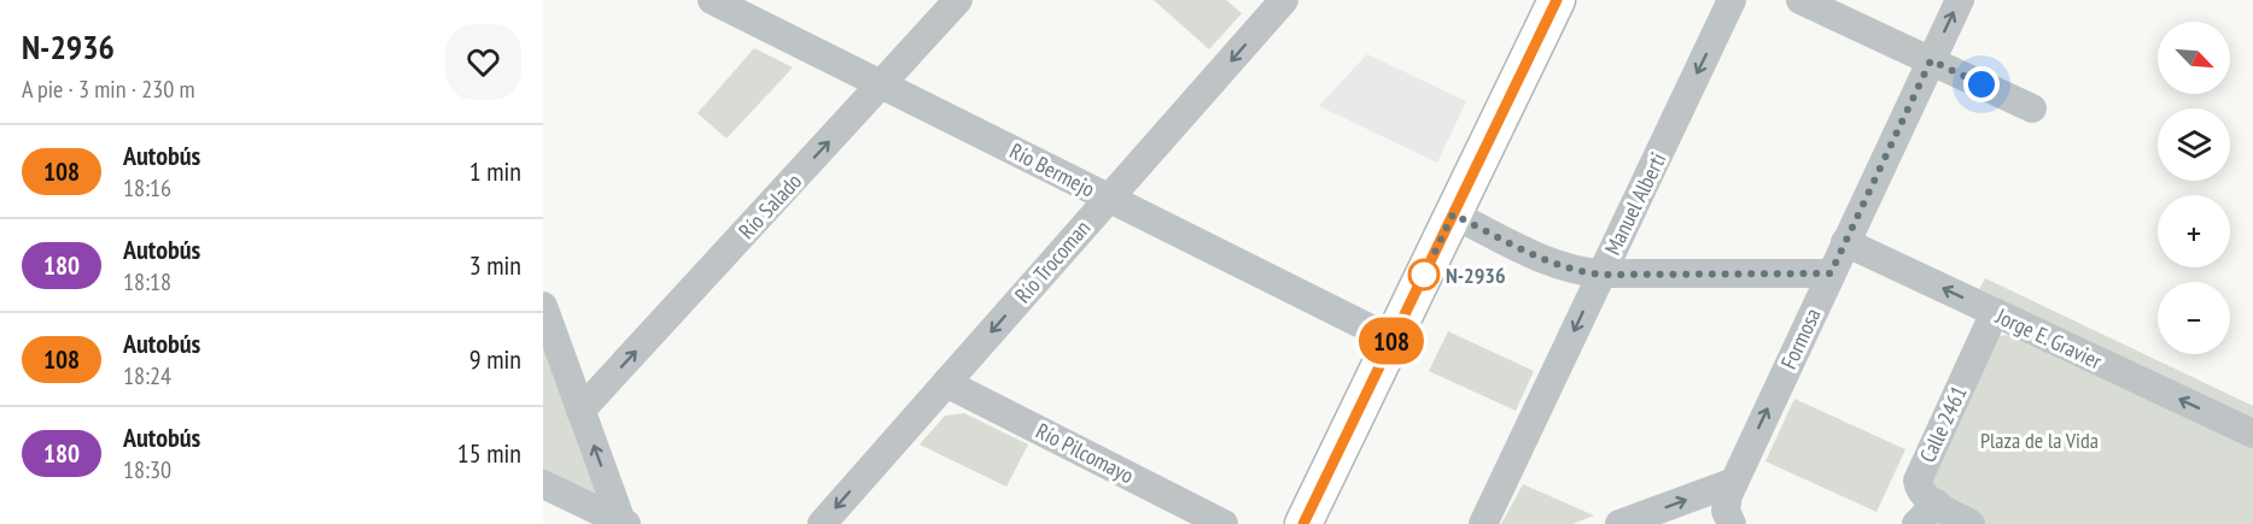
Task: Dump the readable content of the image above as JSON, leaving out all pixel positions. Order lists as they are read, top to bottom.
{
  "streets": {
    "street": [
      "Río Bermejo",
      "Manuel Alberti",
      "Río Salado",
      "Río Trocoman",
      "Formosa",
      "Jorge E. Gravier",
      "Calle 2461",
      "Río Pilcomayo"
    ]
  },
  "crossings": [
    ["Río Bermejo", "Río Salado"],
    ["Río Bermejo", "Río Trocoman"],
    ["Río Trocoman", "Río Pilcomayo"],
    ["Formosa", "Jorge E. Gravier"],
    ["Jorge E. Gravier", "Calle 2461"]
  ],
  "one_way": [
    "Manuel Alberti",
    "Río Salado",
    "Río Trocoman",
    "Formosa"
  ],
  "parks": ["Plaza de la Vida"],
  "places": ["N-2936"],
  "lines": ["bus line 108"],
  "north": "bottom right",
  "page": {
    "heading": ["N-2936", "A pie · 3 min · 230 m"],
    "on_map": "108",
    "map_buttons": ["+", "−"],
    "list": [
      {
        "mark": "108",
        "name": "Autobús",
        "note": "18:16",
        "value": "1 min"
      },
      {
        "mark": "180",
        "name": "Autobús",
        "note": "18:18",
        "value": "3 min"
      },
      {
        "mark": "108",
        "name": "Autobús",
        "note": "18:24",
        "value": "9 min"
      },
      {
        "mark": "180",
        "name": "Autobús",
        "note": "18:30",
        "value": "15 min"
      }
    ]
  }
}
